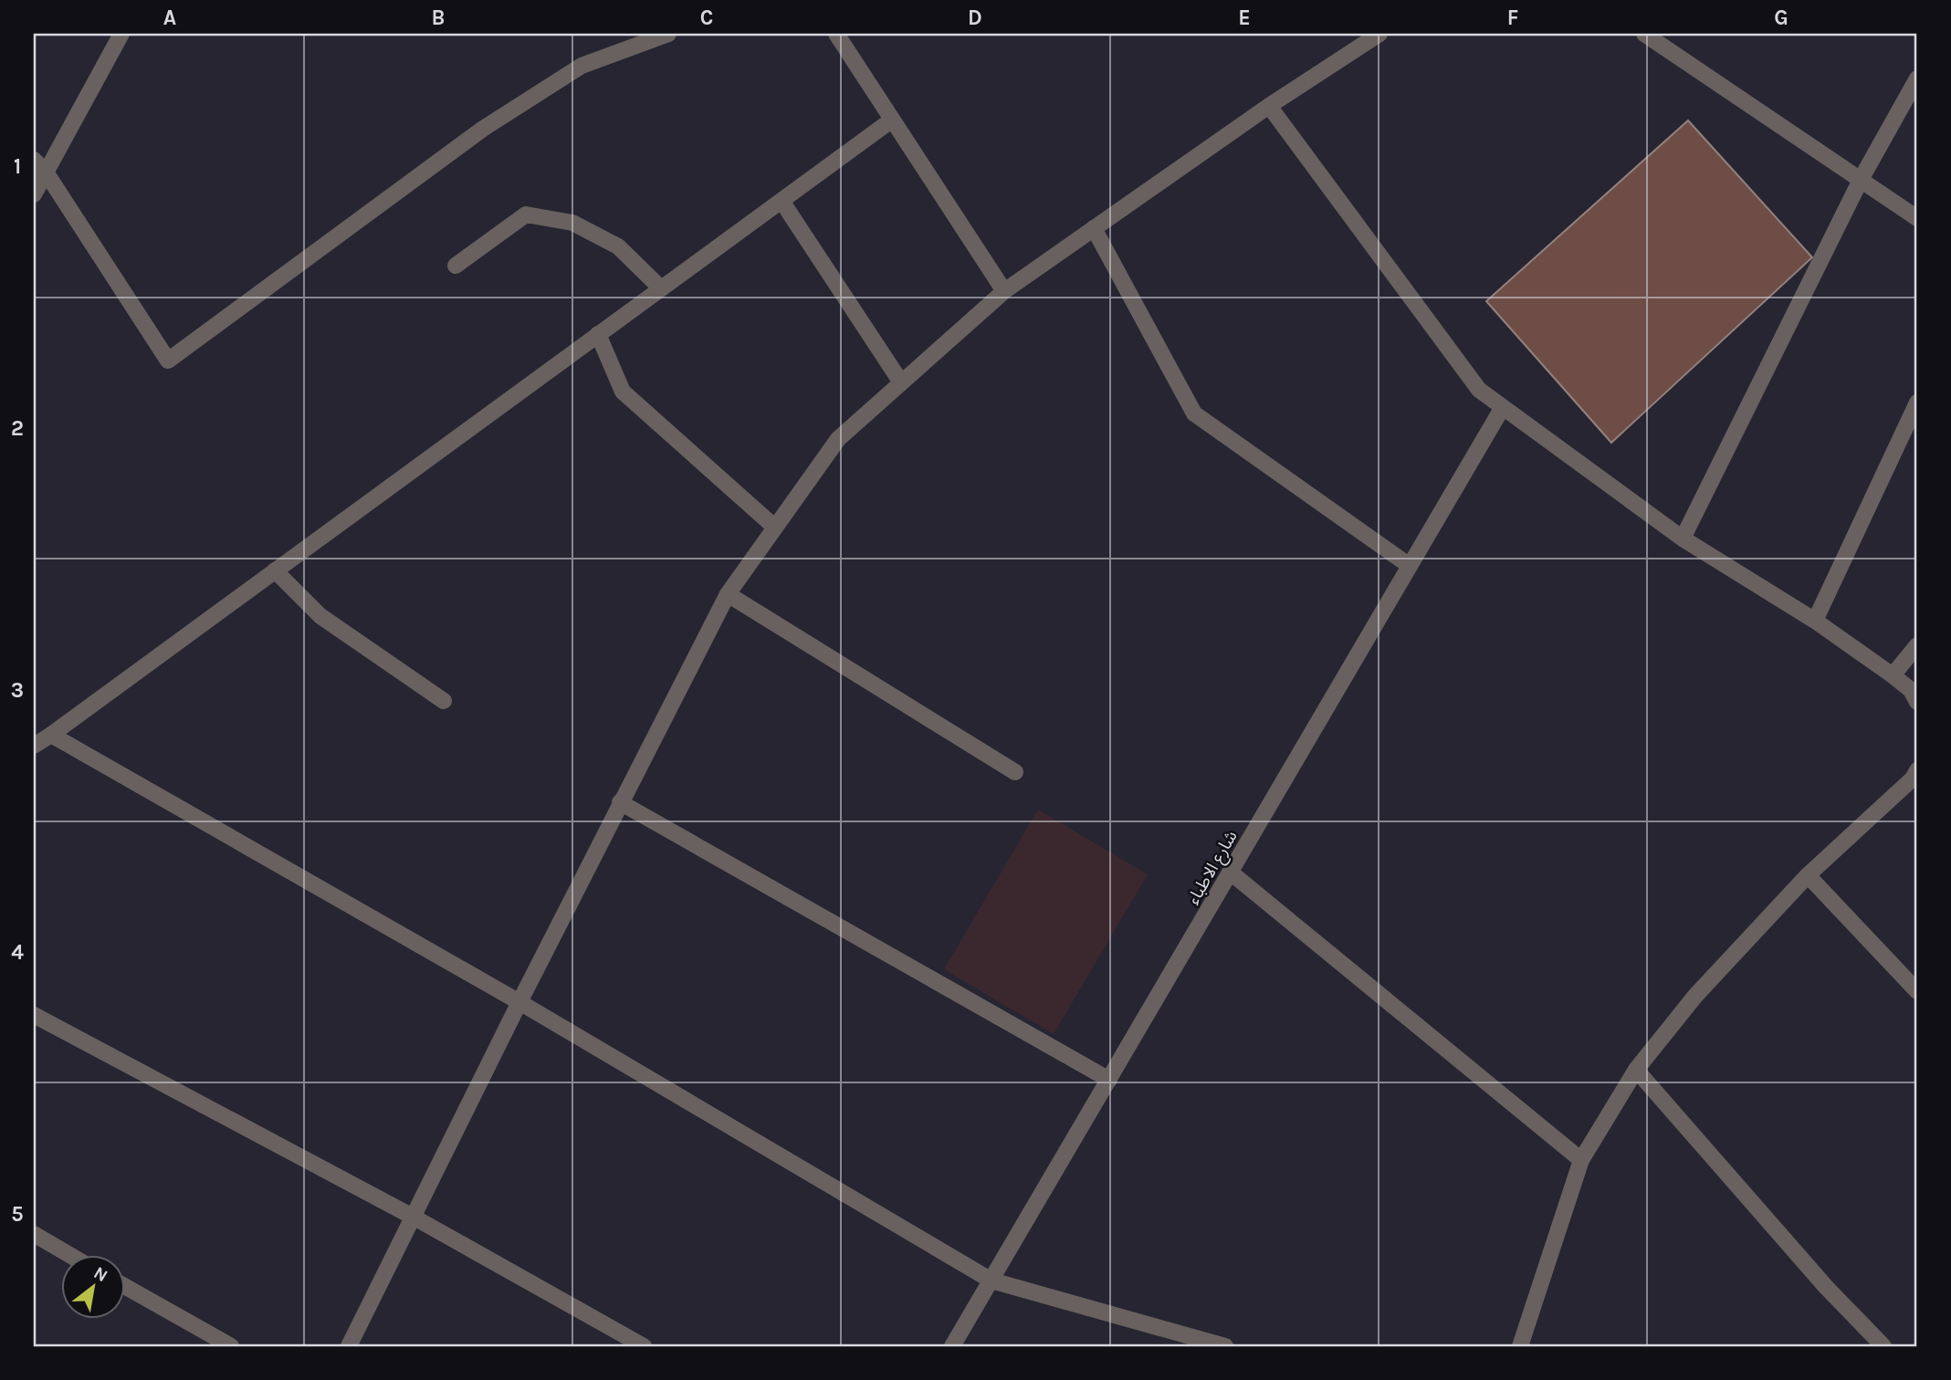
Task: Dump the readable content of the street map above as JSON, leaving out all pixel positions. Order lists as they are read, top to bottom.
{
  "streets": {
    "street": ["شارع الاطباء"]
  },
  "north": "top right",
  "grid": {
    "columns": [
      "A",
      "B",
      "C",
      "D",
      "E",
      "F",
      "G"
    ],
    "rows": [
      "1",
      "2",
      "3",
      "4",
      "5"
    ]
  }
}
